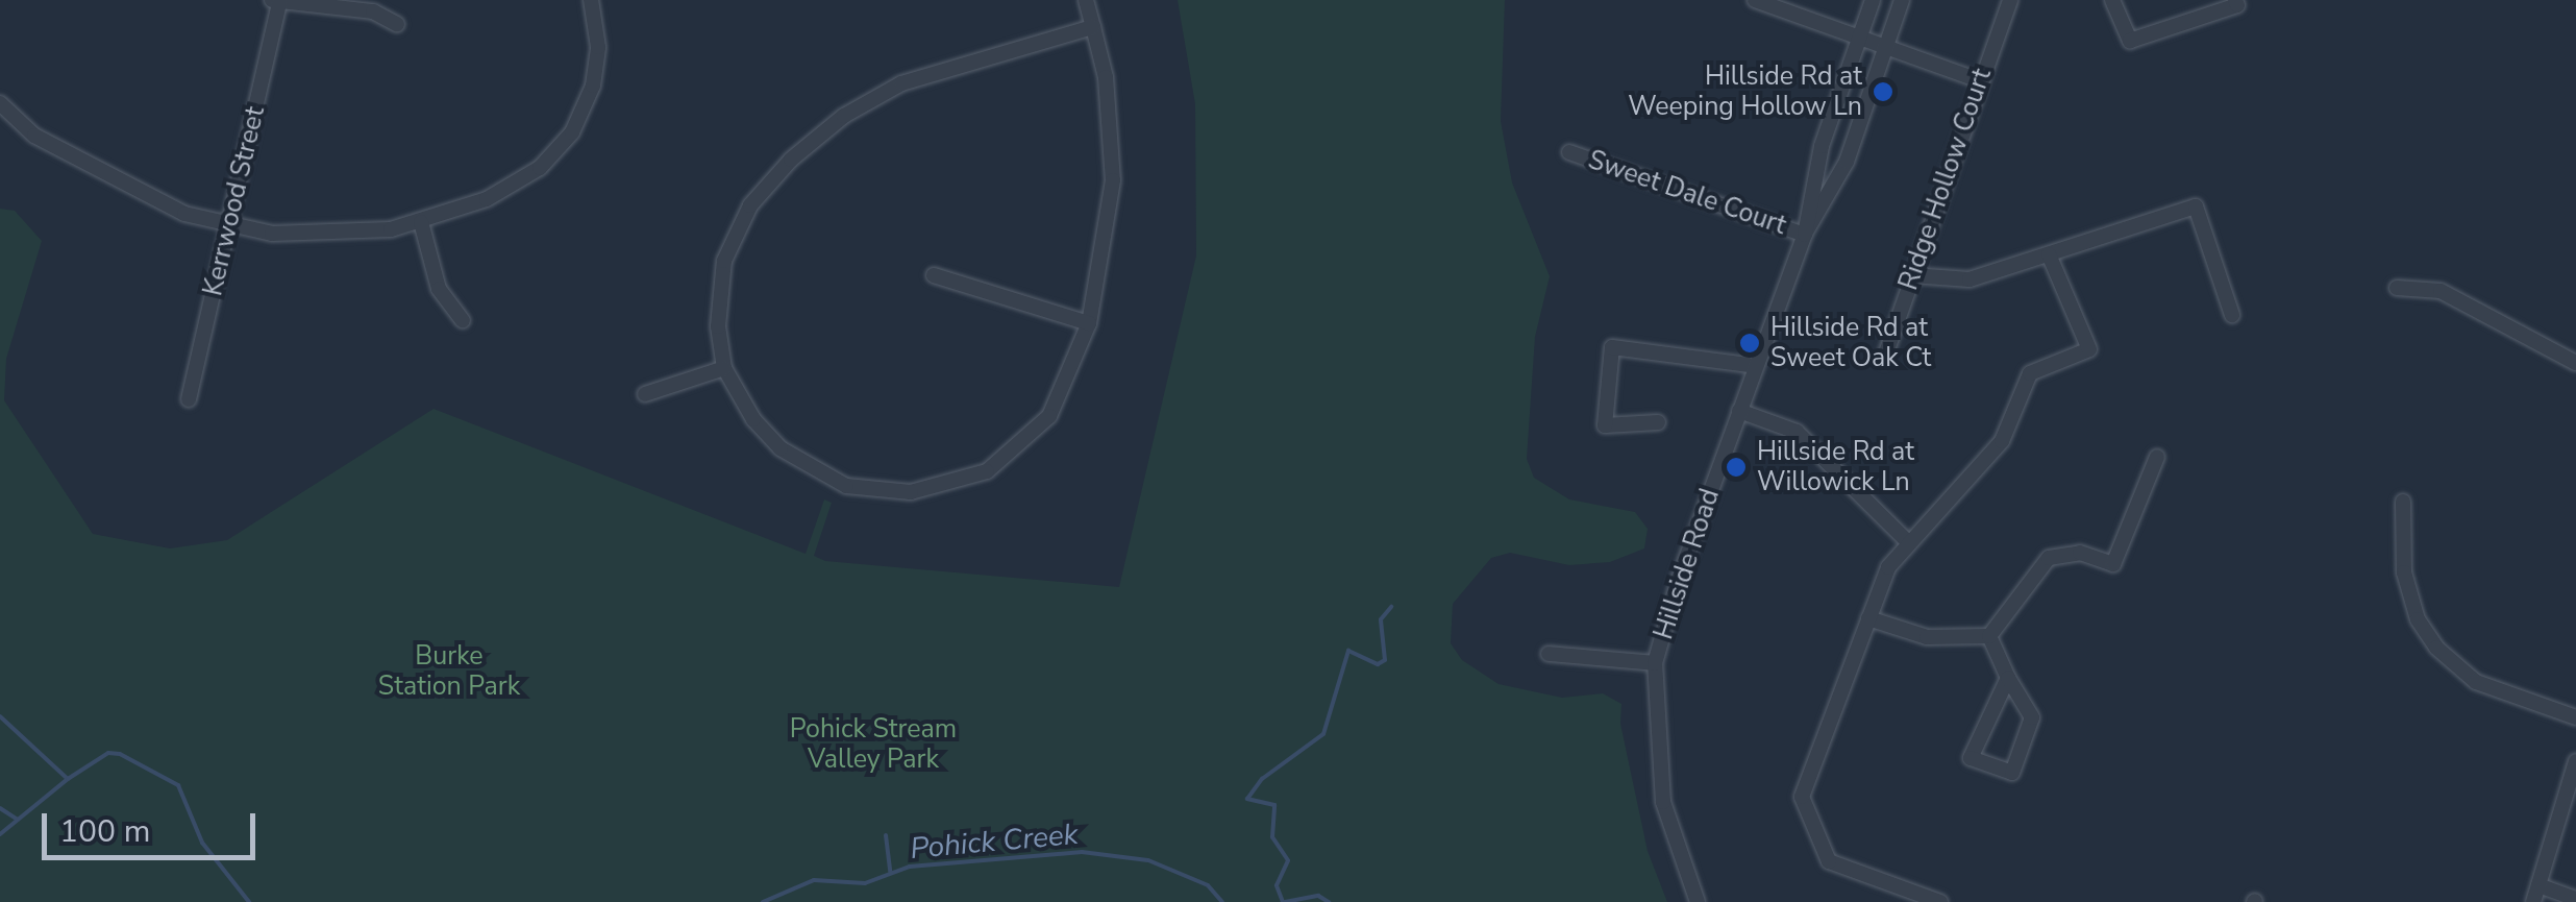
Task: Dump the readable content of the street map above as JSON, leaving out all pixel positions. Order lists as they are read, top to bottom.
{
  "streets": {
    "street": [
      "Ridge Hollow Court",
      "Sweet Dale Court",
      "Kerrwood Street",
      "Hillside Road"
    ]
  },
  "crossings": [
    ["Sweet Dale Court", "Hillside Road"]
  ],
  "water": ["Pohick Creek"],
  "parks": ["Burke Station Park", "Pohick Stream Valley Park"],
  "places": ["Hillside Rd at Weeping Hollow Ln", "Hillside Rd at Sweet Oak Ct", "Hillside Rd at Willowick Ln"],
  "scale_bar": "100 m"
}
